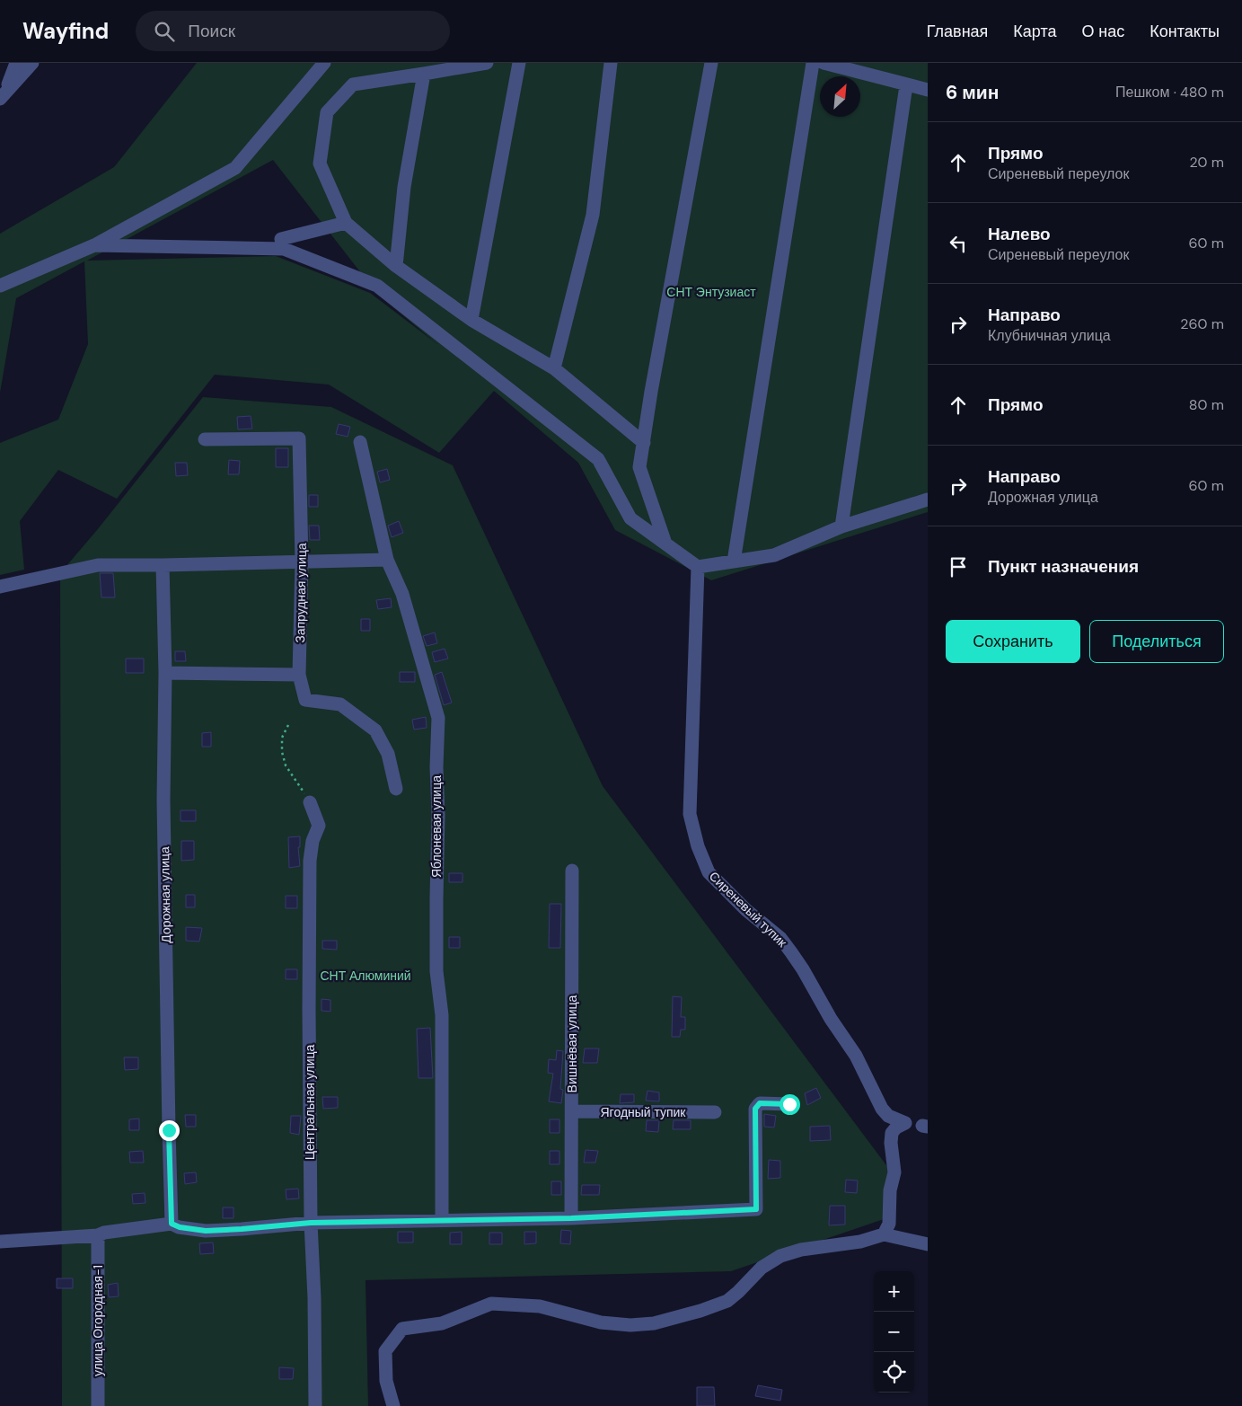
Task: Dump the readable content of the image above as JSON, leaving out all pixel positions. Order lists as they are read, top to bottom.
{
  "streets": {
    "street": [
      "Запрудная улица",
      "Яблоневая улица",
      "Дорожная улица",
      "Сиреневый тупик",
      "Вишнёвая улица",
      "Центральная улица",
      "Ягодный тупик",
      "улица Огородная-1"
    ]
  },
  "crossings": [
    ["Вишнёвая улица", "Ягодный тупик"]
  ],
  "parks": ["СНТ Энтузиаст", "СНТ Алюминий"],
  "north": "top right",
  "page": {
    "header": "Wayfind",
    "search": "Поиск",
    "nav": [
      "Главная",
      "Карта",
      "О нас",
      "Контакты"
    ],
    "heading": ["6 мин", "Пешком · 480 m"],
    "list": [
      ["Прямо", "Сиреневый переулок", "20 m"],
      ["Налево", "Сиреневый переулок", "60 m"],
      ["Направо", "Клубничная улица", "260 m"],
      ["Прямо", "80 m"],
      ["Направо", "Дорожная улица", "60 m"],
      "Пункт назначения"
    ],
    "buttons": ["Сохранить", "Поделиться"],
    "map_buttons": ["+", "−"]
  }
}
